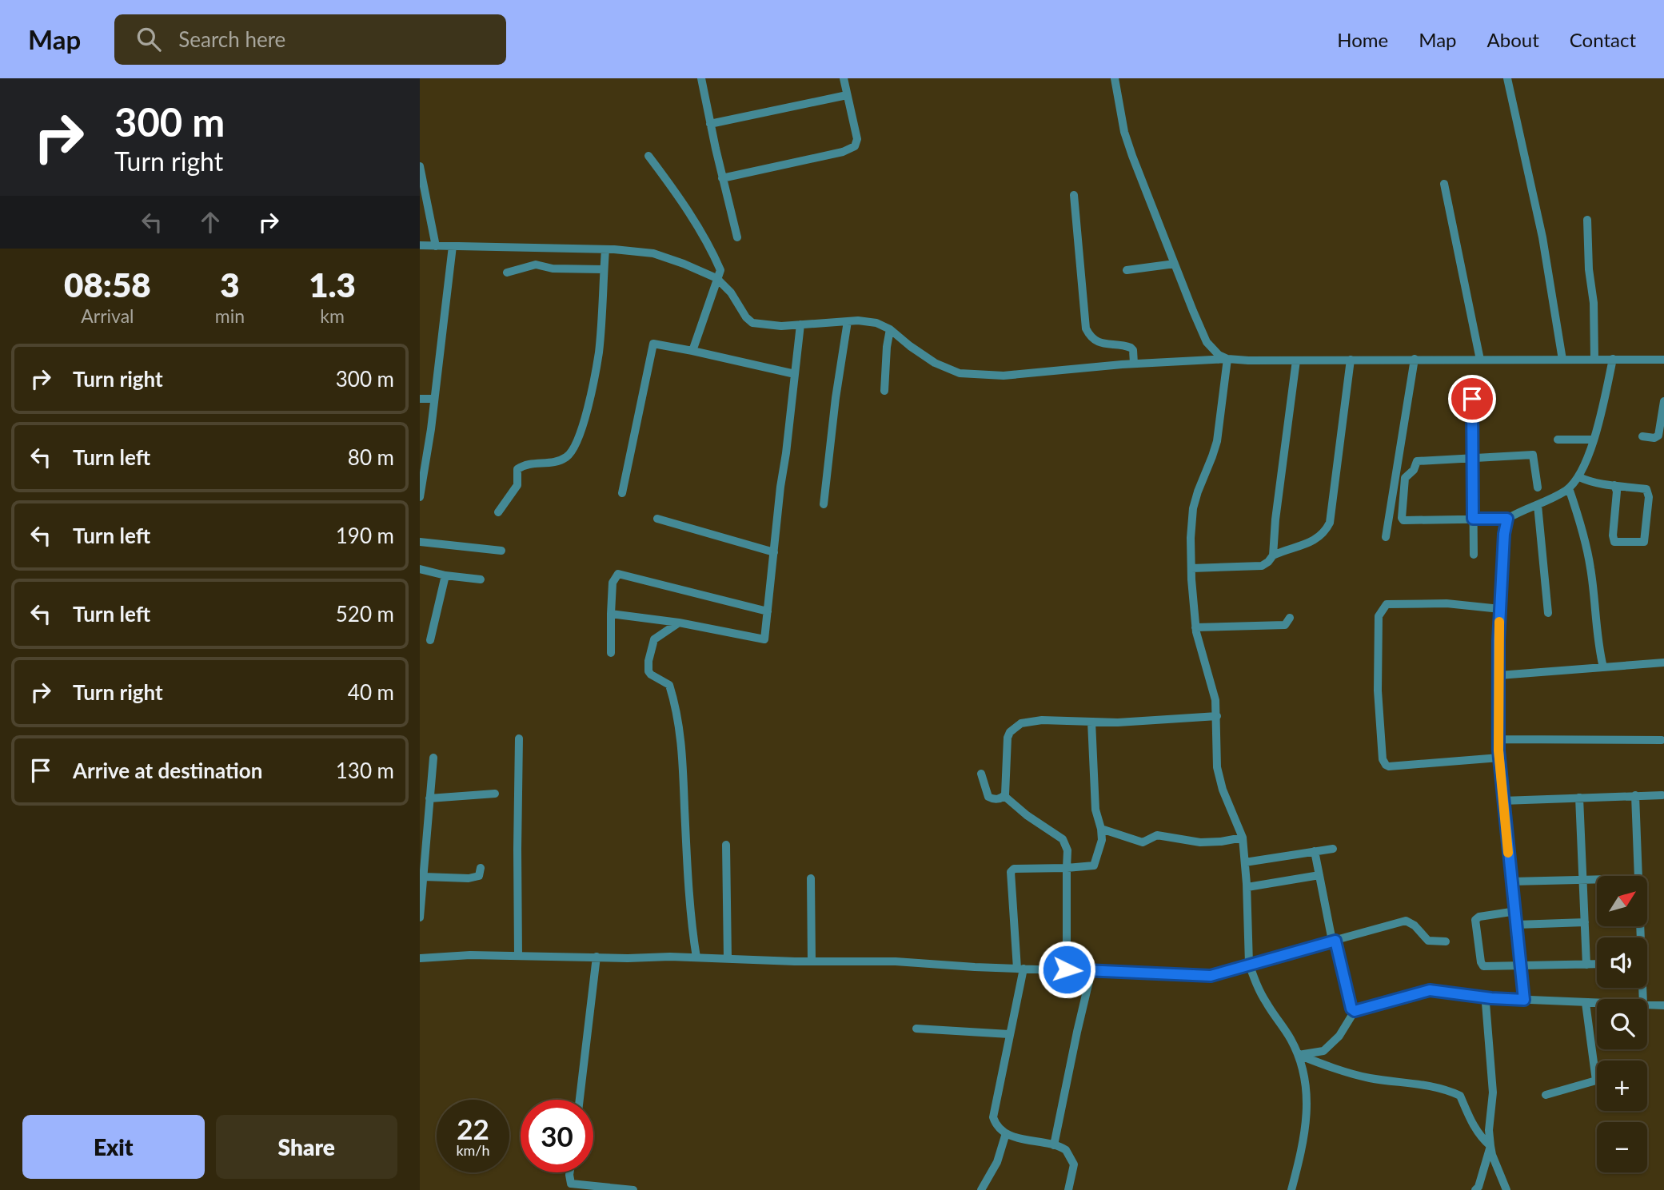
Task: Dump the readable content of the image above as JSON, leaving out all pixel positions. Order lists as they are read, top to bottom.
{
  "north": "top right",
  "page": {
    "header": "Map",
    "search": "Search here",
    "nav": [
      "Home",
      "Map",
      "About",
      "Contact"
    ],
    "turn": ["300 m", "Turn right"],
    "eta": [
      "08:58",
      "Arrival",
      "3",
      "min",
      "1.3",
      "km"
    ],
    "list": [
      {
        "name": "Turn right",
        "value": "300 m"
      },
      {
        "name": "Turn left",
        "value": "80 m"
      },
      {
        "name": "Turn left",
        "value": "190 m"
      },
      {
        "name": "Turn left",
        "value": "520 m"
      },
      {
        "name": "Turn right",
        "value": "40 m"
      },
      {
        "name": "Arrive at destination",
        "value": "130 m"
      }
    ],
    "map_buttons": ["+", "−"],
    "speed": "22 km/h",
    "limit": "30",
    "buttons": ["Exit", "Share"]
  }
}
